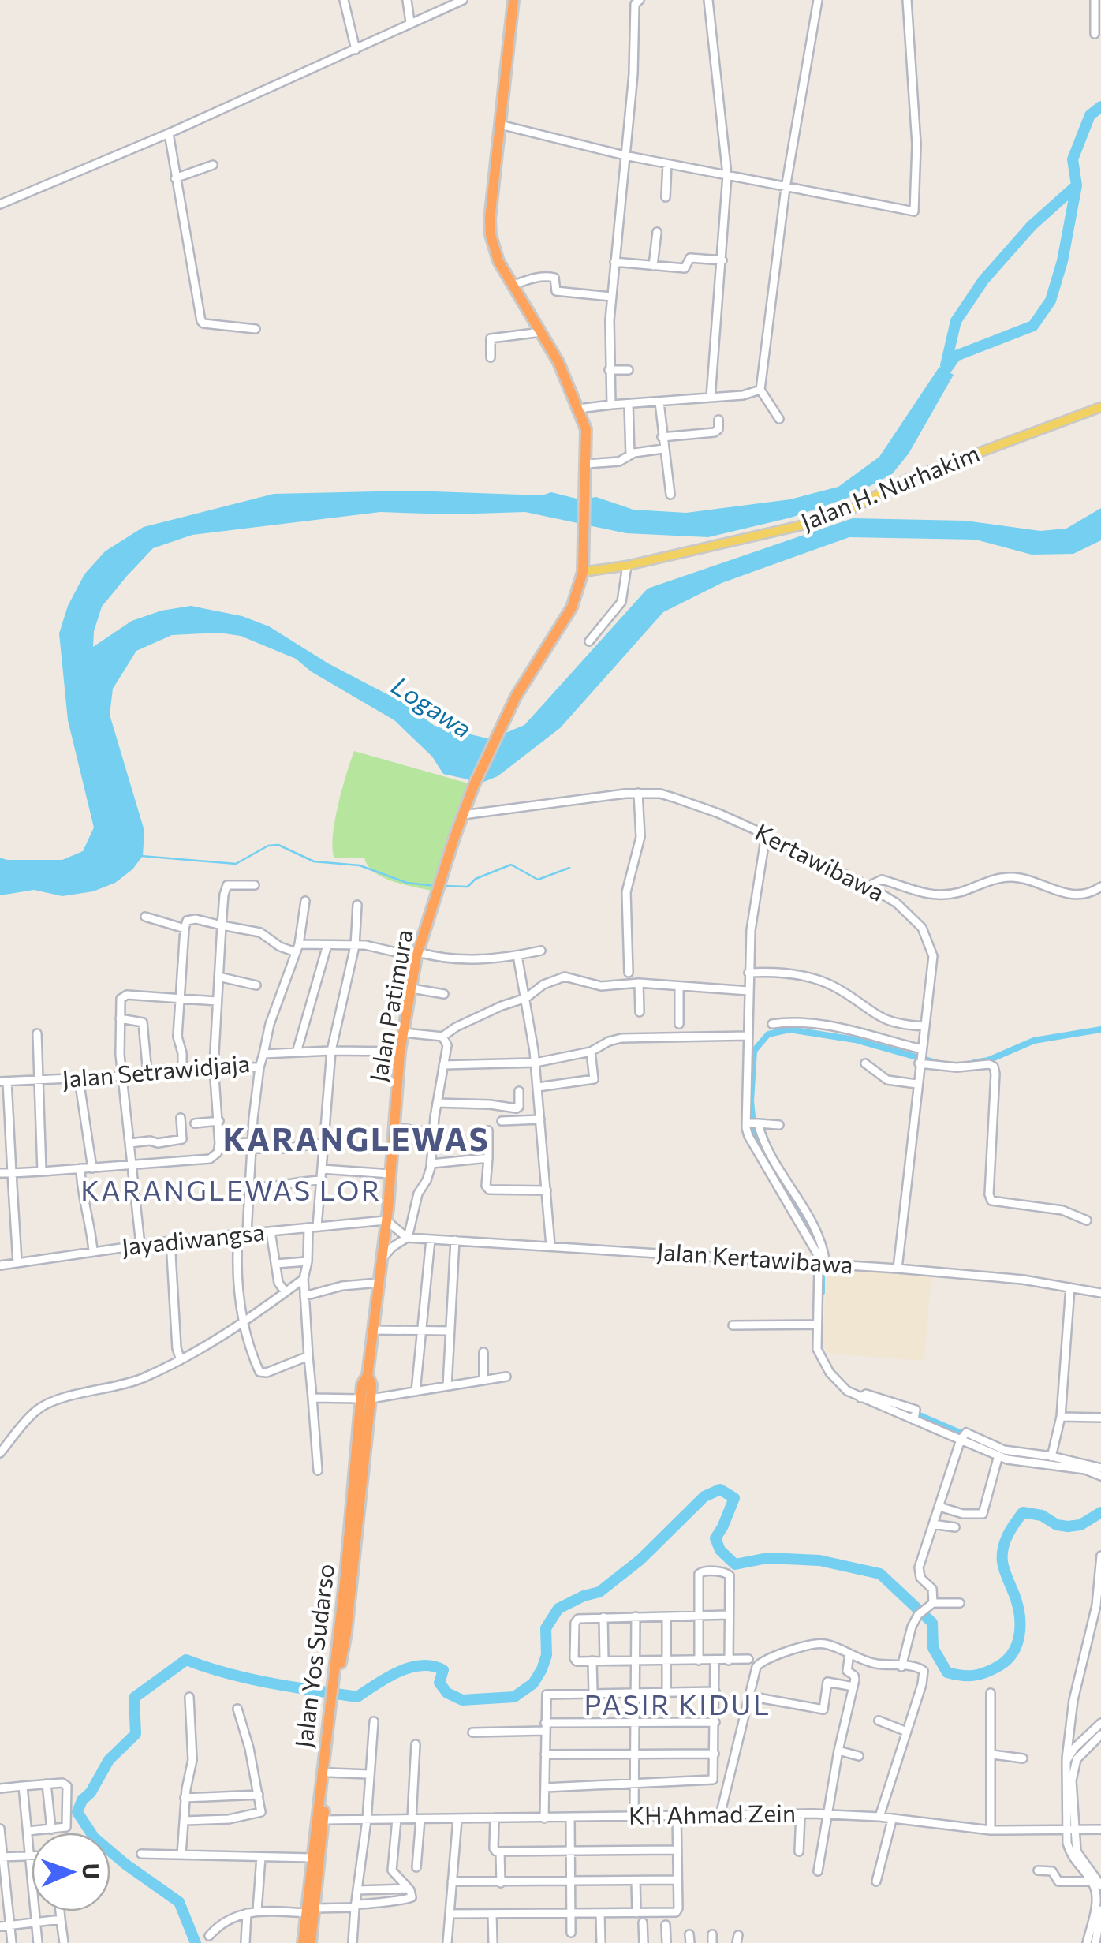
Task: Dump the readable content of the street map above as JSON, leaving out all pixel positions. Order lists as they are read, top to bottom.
{
  "streets": {
    "highway": ["Jalan Patimura", "Jalan Yos Sudarso"],
    "main road": ["Jalan H. Nurhakim"],
    "street": [
      "Kertawibawa",
      "Jalan Setrawidjaja",
      "Jayadiwangsa",
      "Jalan Kertawibawa",
      "KH Ahmad Zein"
    ]
  },
  "crossings": [
    ["Jalan H. Nurhakim", "Jalan Patimura"],
    ["Kertawibawa", "Jalan Patimura"],
    ["Kertawibawa", "Jalan Kertawibawa"],
    ["Jalan Patimura", "Jalan Setrawidjaja"],
    ["Jalan Patimura", "Jayadiwangsa"],
    ["Jalan Patimura", "Jalan Yos Sudarso"],
    ["Jayadiwangsa", "Jalan Yos Sudarso"],
    ["Jalan Yos Sudarso", "KH Ahmad Zein"]
  ],
  "districts": ["KARANGLEWAS", "KARANGLEWAS LOR", "PASIR KIDUL"],
  "water": ["Logawa"],
  "north": "right"
}
